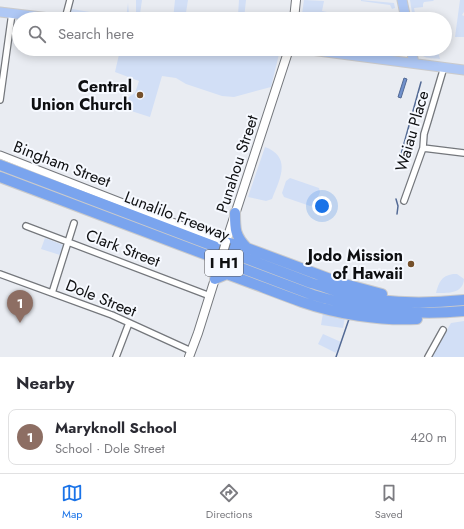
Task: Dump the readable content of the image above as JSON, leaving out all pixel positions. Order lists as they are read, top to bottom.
{
  "streets": {
    "highway": ["Lunalilo Freeway", "I H1"],
    "main road": ["Punahou Street"],
    "street": [
      "Waiau Place",
      "Bingham Street",
      "Clark Street",
      "Dole Street"
    ]
  },
  "crossings": [
    ["Bingham Street", "Punahou Street"],
    ["Punahou Street", "Clark Street"],
    ["Punahou Street", "Dole Street"]
  ],
  "places": ["Central Union Church", "Jodo Mission of Hawaii"],
  "page": {
    "search": "Search here",
    "pins": "1",
    "heading": "Nearby",
    "list": [
      {
        "mark": "1",
        "name": "Maryknoll School",
        "note": "School · Dole Street",
        "value": "420 m"
      }
    ],
    "nav": ["Map", "Directions", "Saved"]
  }
}
